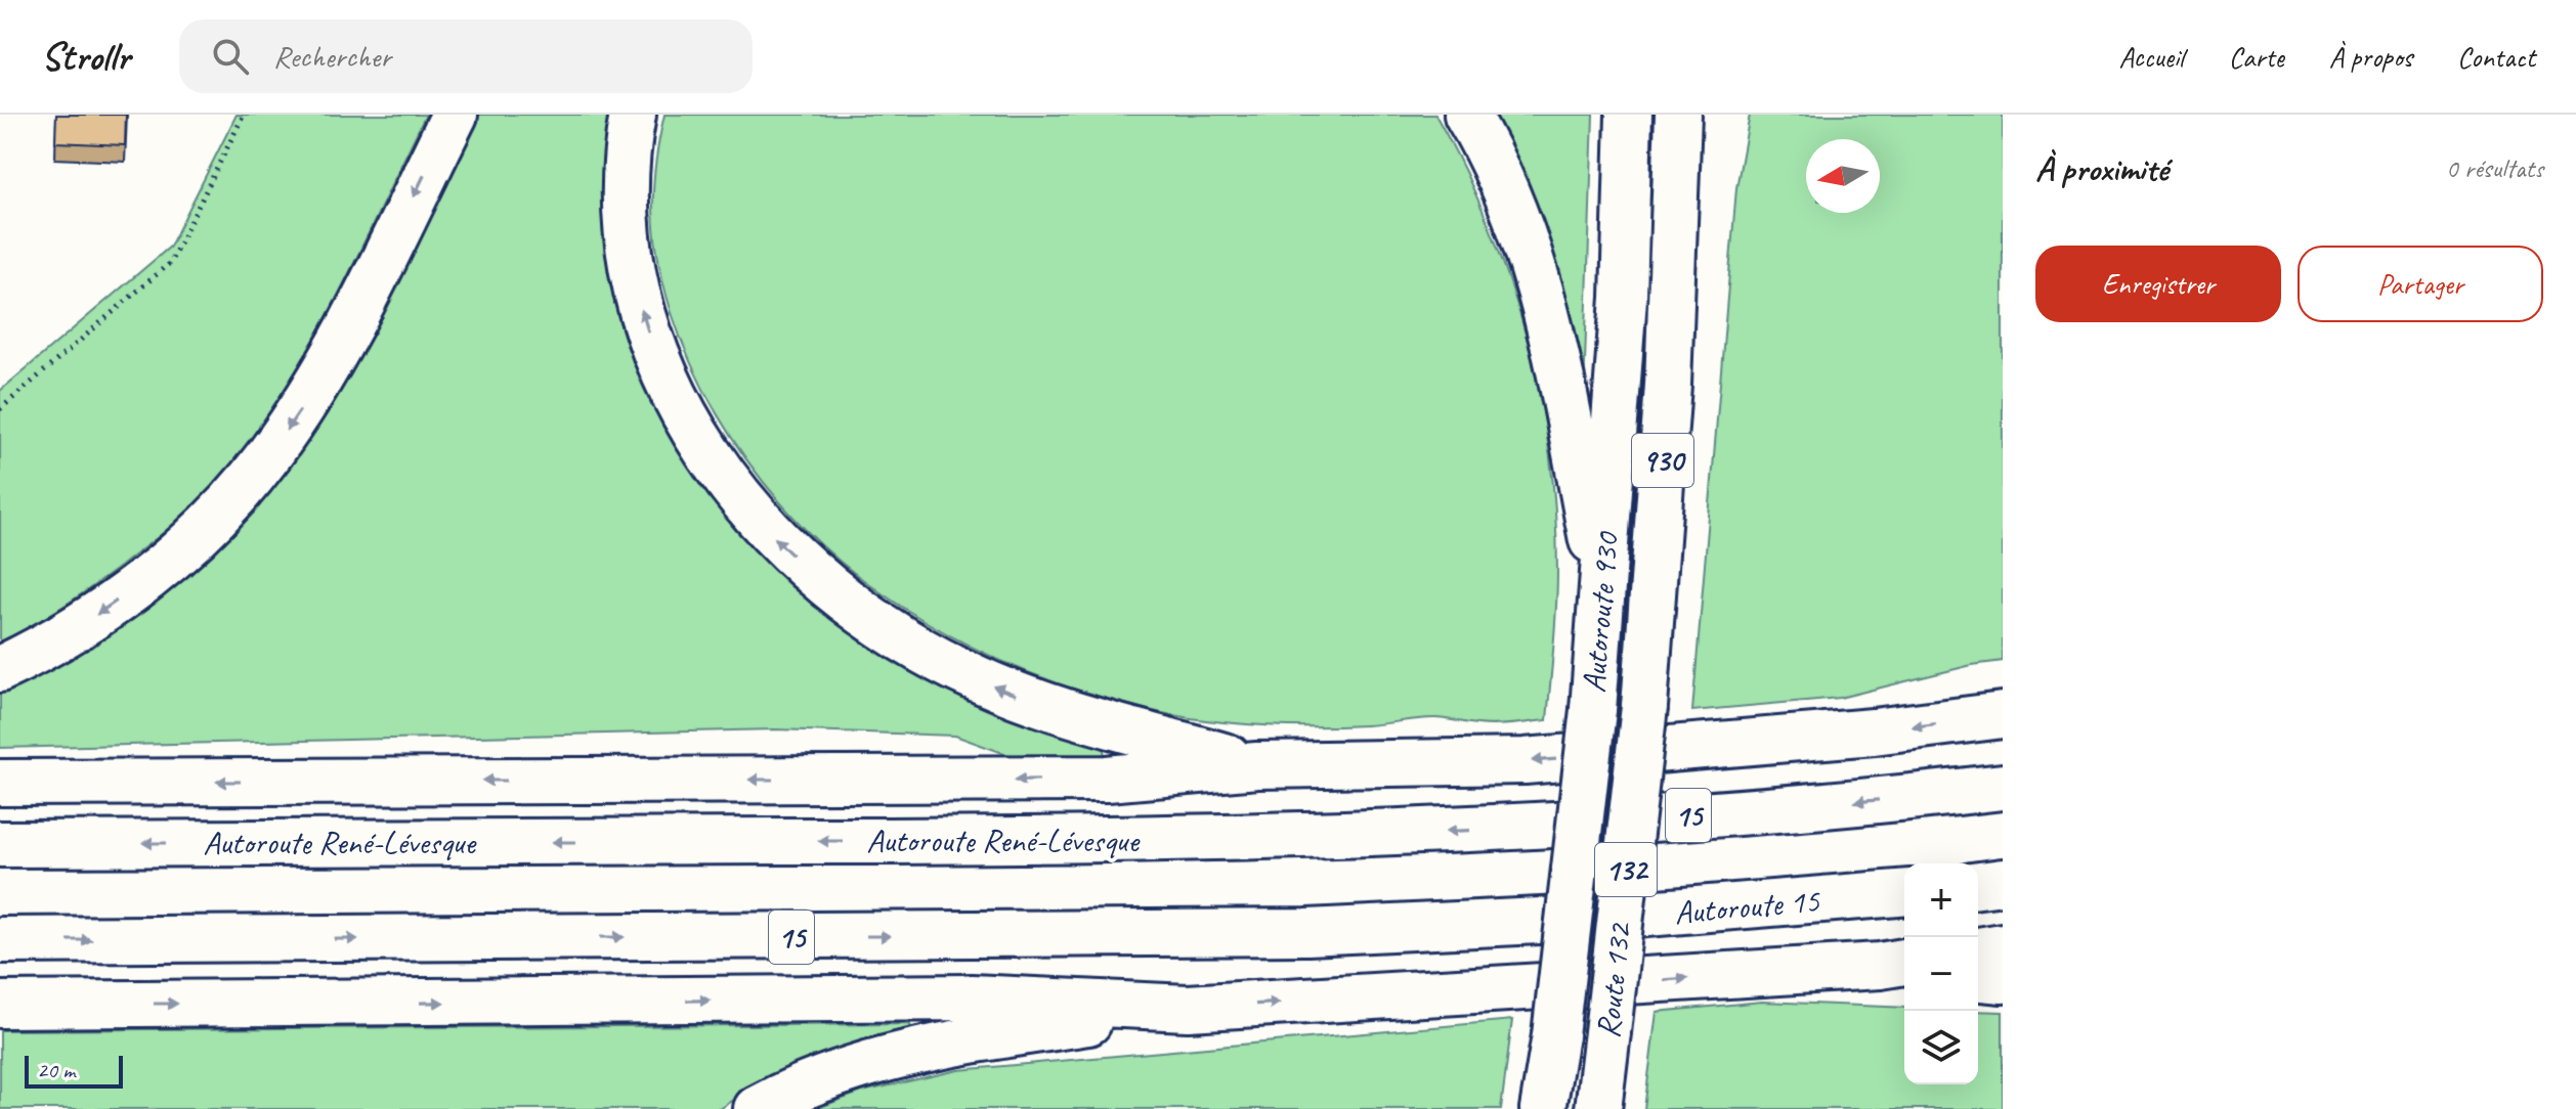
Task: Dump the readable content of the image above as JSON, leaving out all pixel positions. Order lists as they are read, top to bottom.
{
  "streets": {
    "highway": [
      "930",
      "Autoroute 930",
      "15",
      "Autoroute René-Lévesque",
      "132",
      "Autoroute 15",
      "Route 132"
    ]
  },
  "crossings": [
    ["Autoroute 930", "Route 132"]
  ],
  "scale_bar": "20 m",
  "north": "left",
  "page": {
    "header": "Strollr",
    "search": "Rechercher",
    "nav": [
      "Accueil",
      "Carte",
      "À propos",
      "Contact"
    ],
    "heading": ["À proximité", "0 résultats"],
    "buttons": ["Enregistrer", "Partager"],
    "map_buttons": ["+", "−"],
    "scale": "20 m"
  }
}
